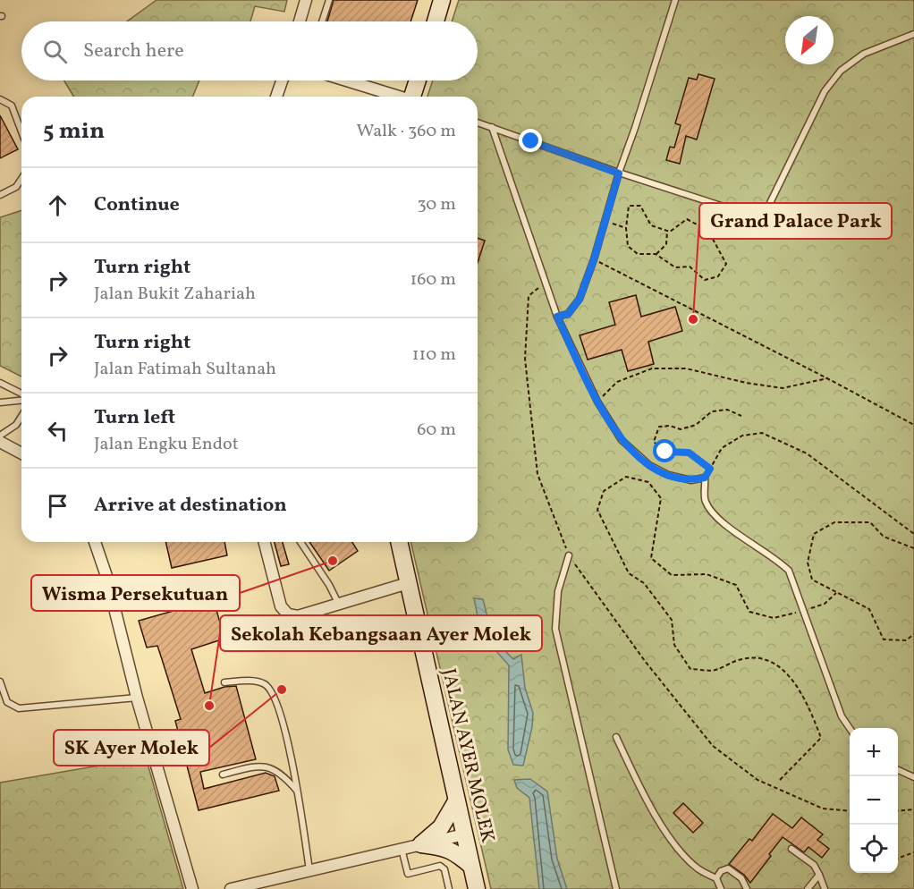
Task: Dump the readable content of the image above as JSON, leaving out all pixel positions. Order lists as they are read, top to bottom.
{
  "streets": {
    "main road": ["JALAN AYER MOLEK"]
  },
  "places": [
    "Grand Palace Park",
    "Wisma Persekutuan",
    "SK Ayer Molek",
    "Sekolah Kebangsaan Ayer Molek"
  ],
  "north": "bottom left",
  "page": {
    "search": "Search here",
    "heading": ["5 min", "Walk · 360 m"],
    "list": [
      ["Continue", "30 m"],
      ["Turn right", "Jalan Bukit Zahariah", "160 m"],
      ["Turn right", "Jalan Fatimah Sultanah", "110 m"],
      ["Turn left", "Jalan Engku Endot", "60 m"],
      "Arrive at destination"
    ],
    "map_buttons": ["+", "−"]
  }
}
